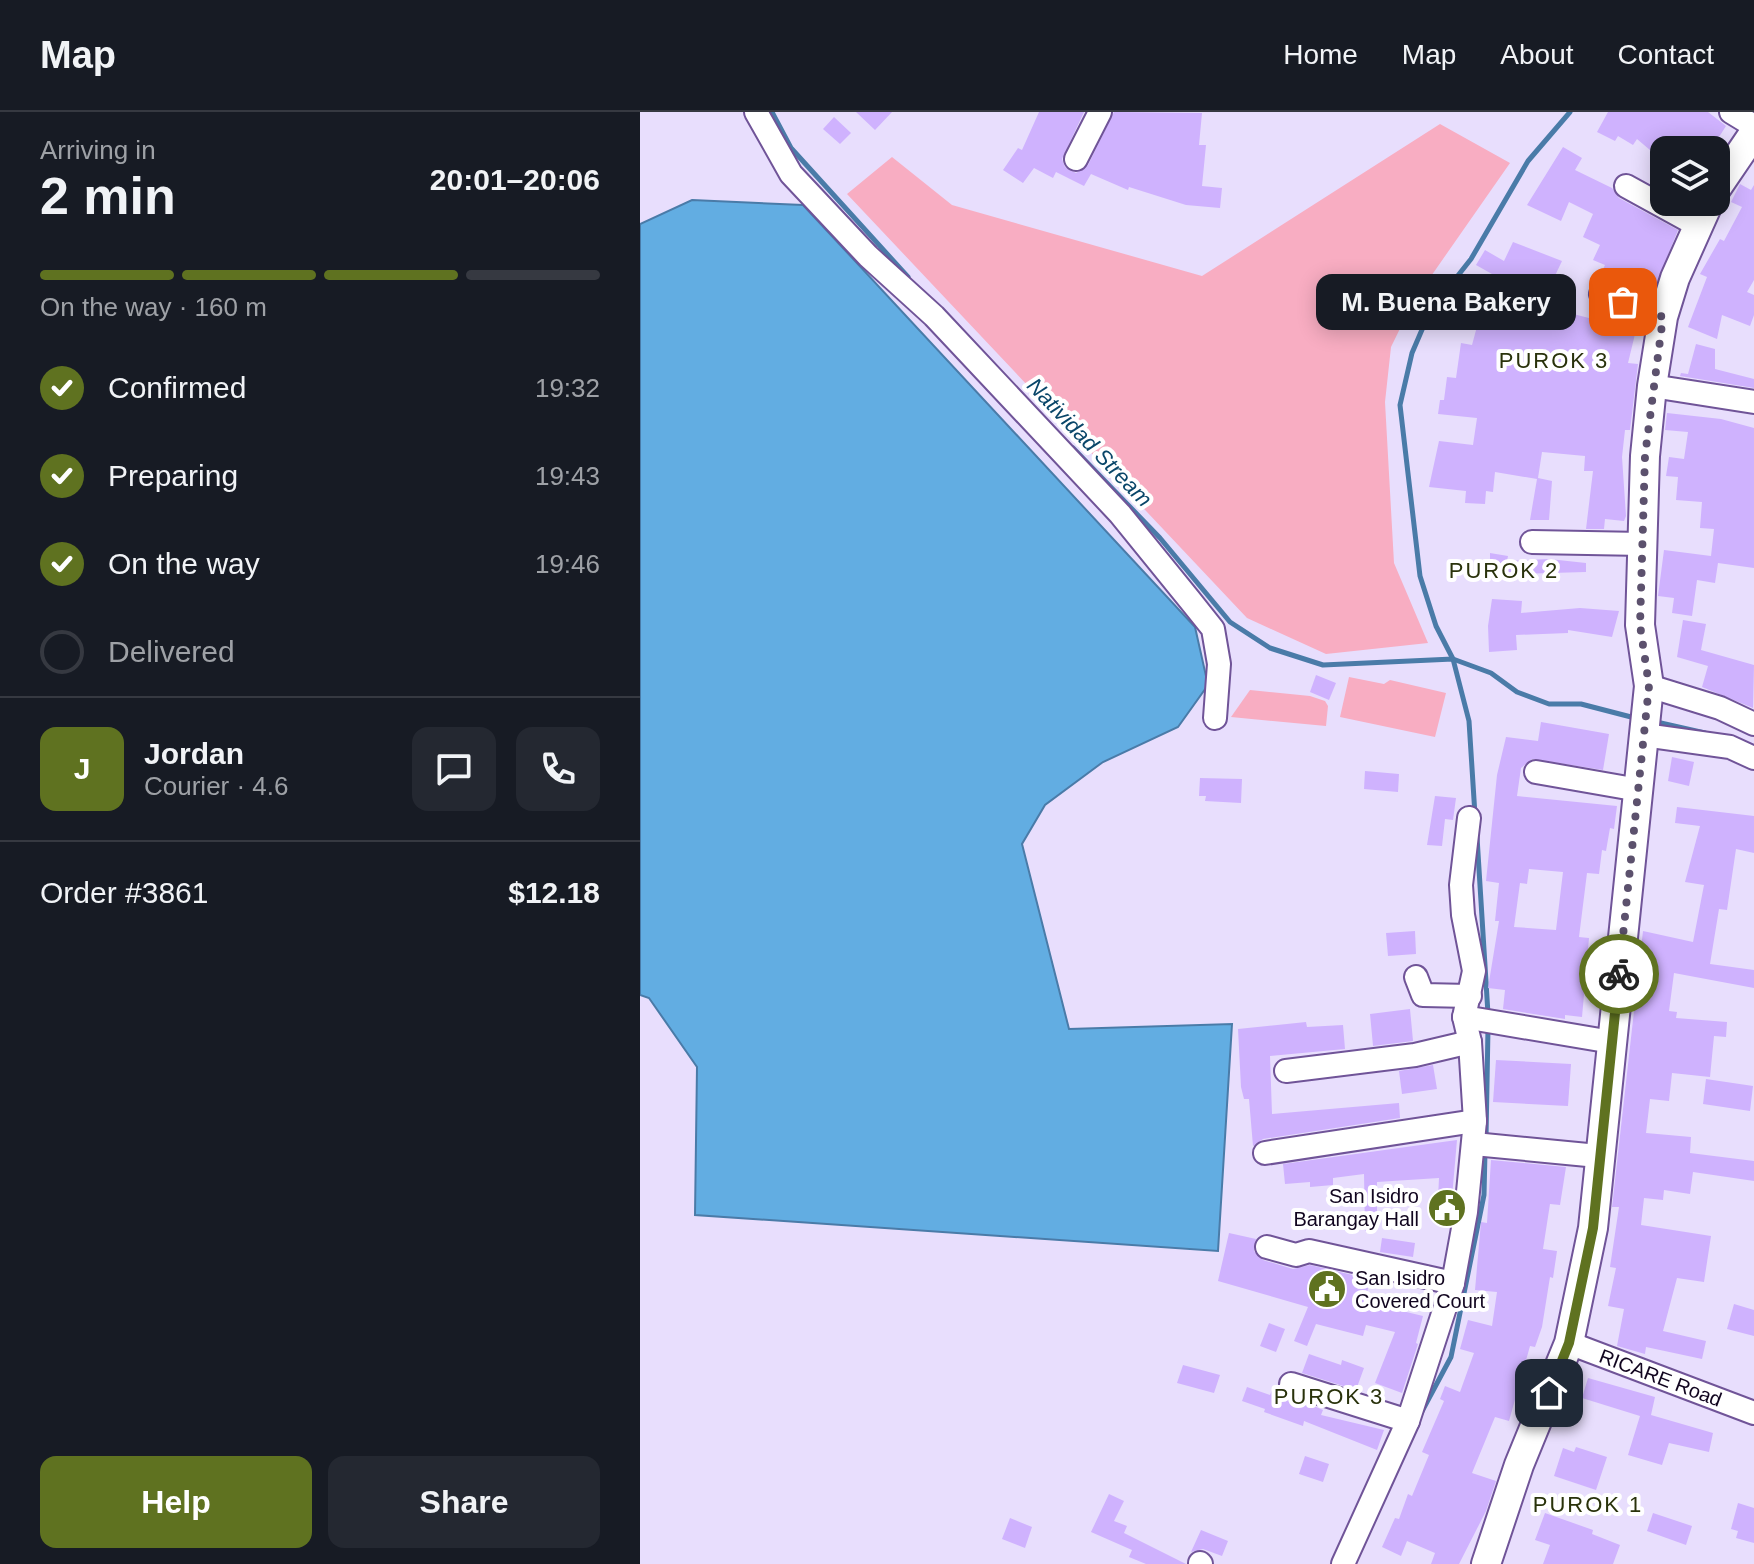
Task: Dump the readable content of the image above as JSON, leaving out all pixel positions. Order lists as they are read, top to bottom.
{
  "streets": {
    "street": ["RICARE Road"]
  },
  "districts": [
    "PUROK 3",
    "PUROK 2",
    "PUROK 3",
    "PUROK 1"
  ],
  "water": ["Natividad Stream"],
  "places": {
    "other": ["M. Buena Bakery"],
    "public building": ["San Isidro Barangay Hall", "San Isidro Covered Court"]
  },
  "page": {
    "header": "Map",
    "nav": [
      "Home",
      "Map",
      "About",
      "Contact"
    ],
    "heading": ["2 min", "Arriving in", "20:01–20:06"],
    "panel": [
      "Jordan",
      "Courier · 4.6",
      "Order #3861",
      "$12.18"
    ],
    "bar": "On the way · 160 m",
    "bubble": "M. Buena Bakery",
    "list": [
      ["Confirmed", "19:32"],
      ["Preparing", "19:43"],
      ["On the way", "19:46"],
      "Delivered"
    ],
    "round": "J",
    "buttons": ["Help", "Share"]
  }
}
